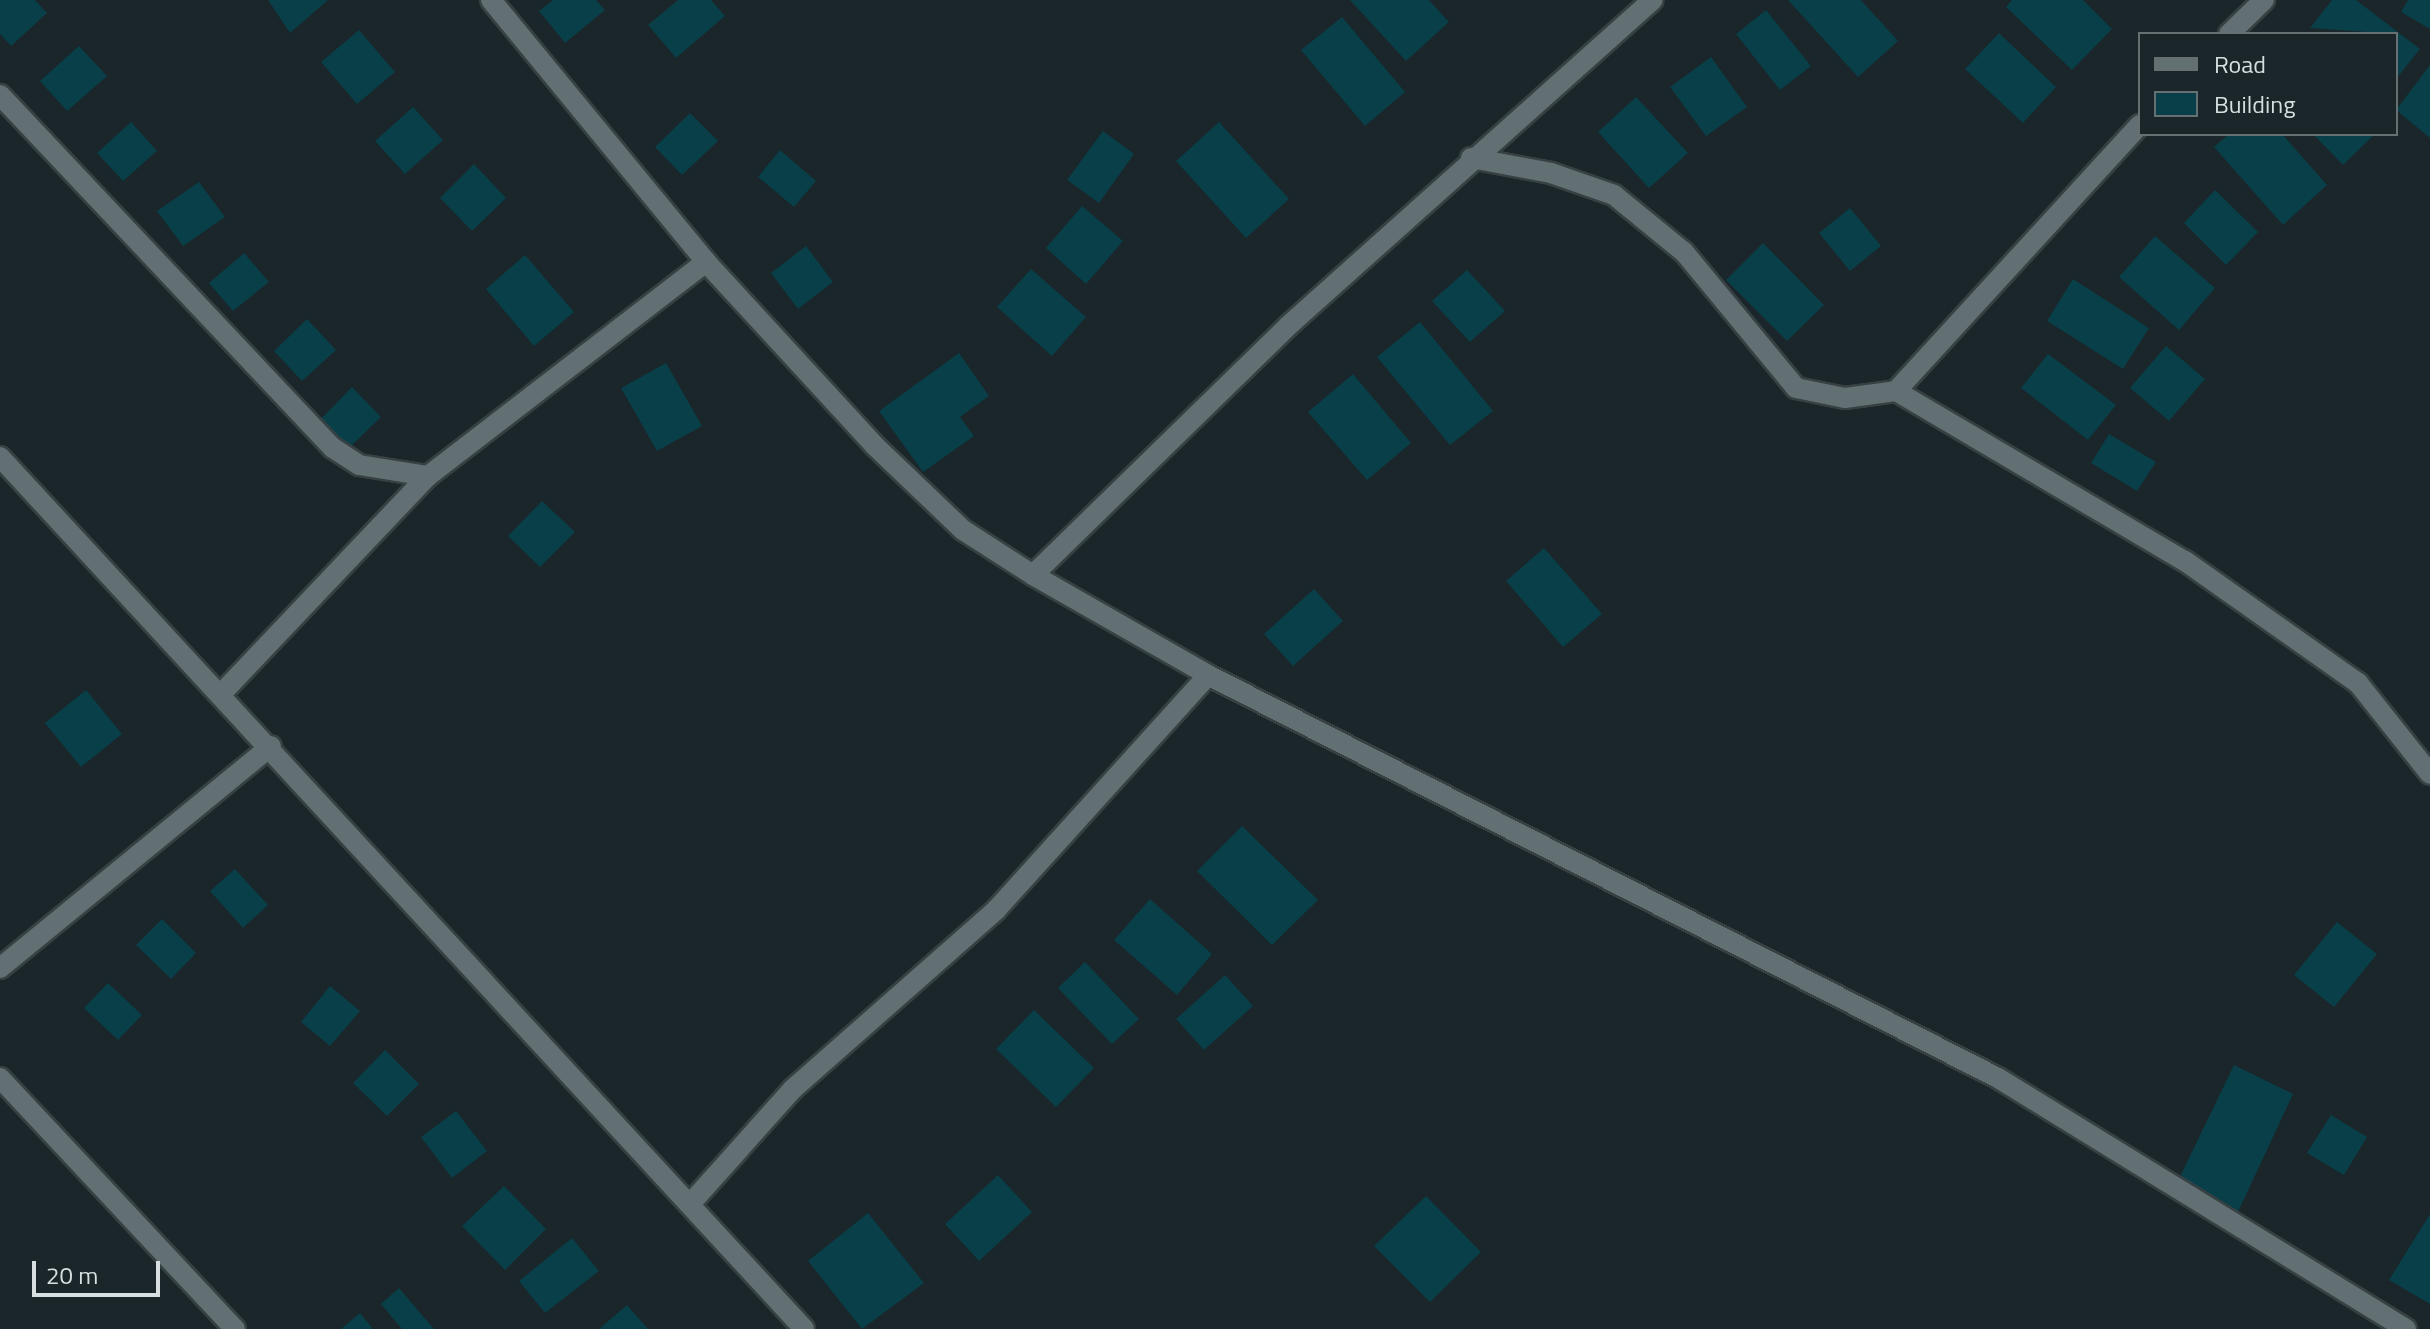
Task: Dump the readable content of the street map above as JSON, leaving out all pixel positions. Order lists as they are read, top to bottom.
{
  "legend": ["Road", "Building"],
  "scale_bar": "20 m"
}
